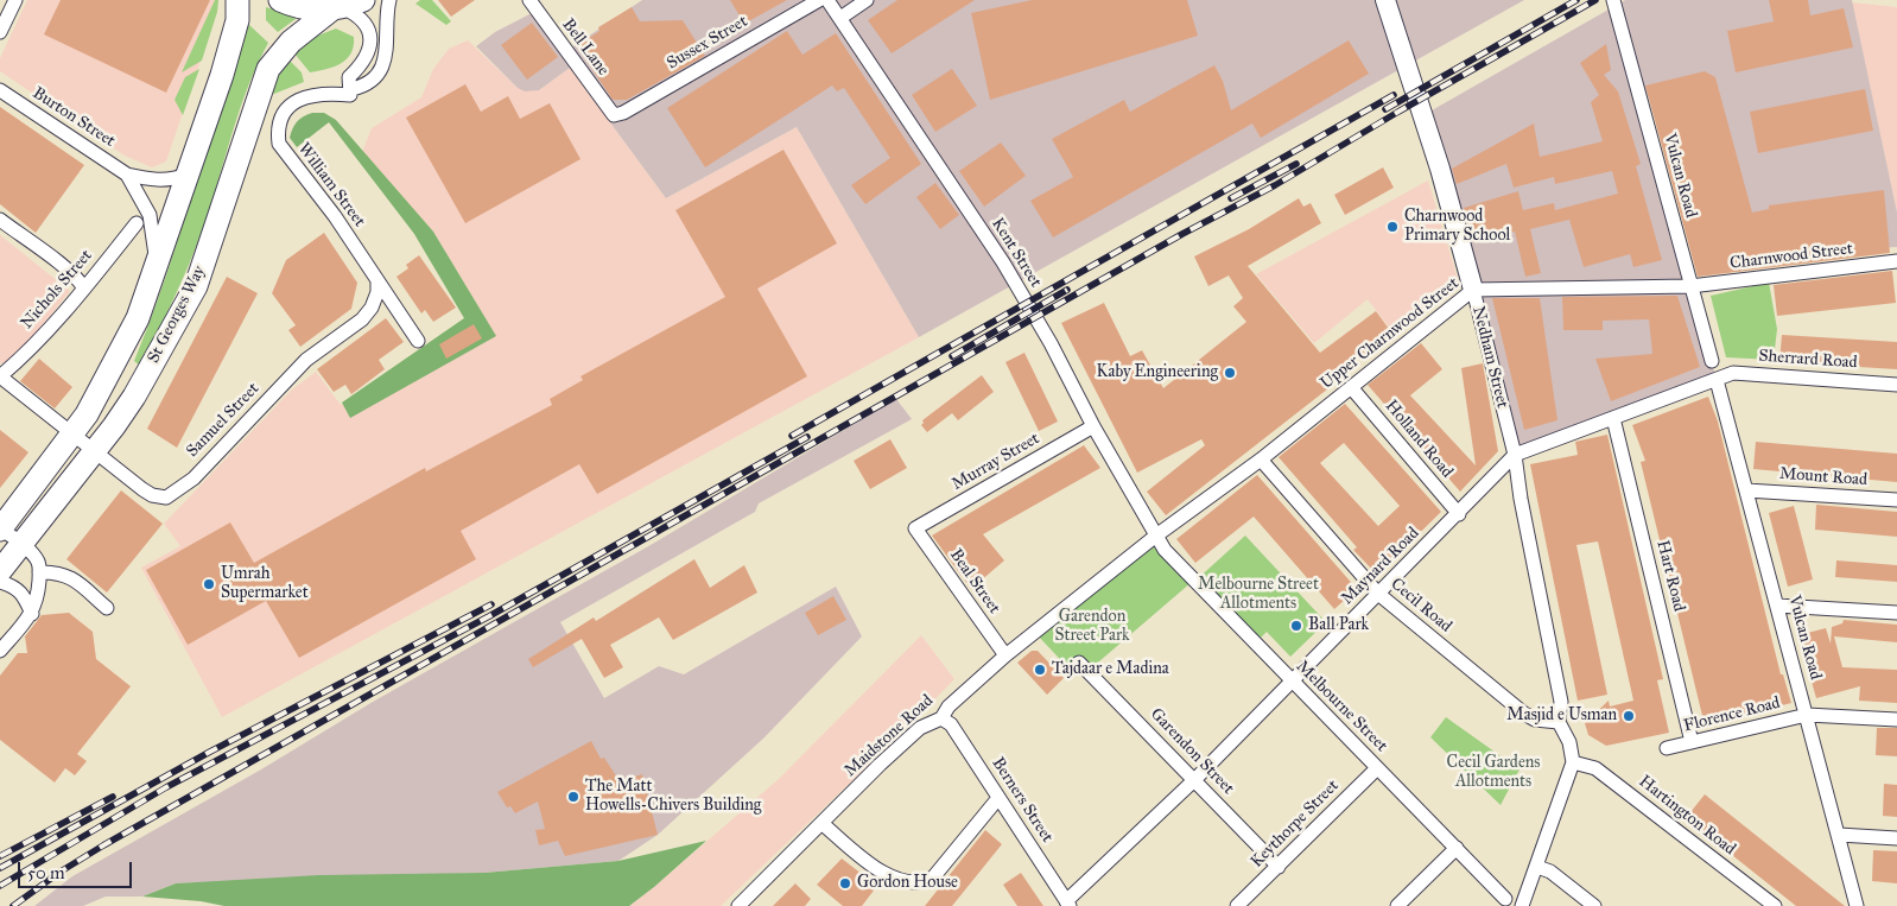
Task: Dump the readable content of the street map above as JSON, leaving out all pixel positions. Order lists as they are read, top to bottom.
{
  "streets": {
    "main road": ["St Georges Way"],
    "street": [
      "Sussex Street",
      "Bell Lane",
      "Burton Street",
      "Vulcan Road",
      "William Street",
      "Kent Street",
      "Charnwood Street",
      "Nichols Street",
      "Upper Charnwood Street",
      "Nedham Street",
      "Sherrard Road",
      "Samuel Street",
      "Holland Road",
      "Murray Street",
      "Mount Road",
      "Maynard Road",
      "Hart Road",
      "Beal Street",
      "Cecil Road",
      "Melbourne Street",
      "Florence Road",
      "Maidstone Road",
      "Garendon Street",
      "Berners Street",
      "Hartington Road",
      "Keythorpe Street"
    ]
  },
  "crossings": [
    ["Sussex Street", "Bell Lane"],
    ["Burton Street", "St Georges Way"],
    ["Vulcan Road", "Charnwood Street"],
    ["Vulcan Road", "Upper Charnwood Street"],
    ["Vulcan Road", "Sherrard Road"],
    ["Vulcan Road", "Mount Road"],
    ["Vulcan Road", "Maynard Road"],
    ["Vulcan Road", "Florence Road"],
    ["William Street", "Samuel Street"],
    ["Kent Street", "Upper Charnwood Street"],
    ["Kent Street", "Murray Street"],
    ["Kent Street", "Melbourne Street"],
    ["Kent Street", "Maidstone Road"],
    ["Charnwood Street", "Upper Charnwood Street"],
    ["Nichols Street", "Samuel Street"],
    ["St Georges Way", "Samuel Street"],
    ["Upper Charnwood Street", "Nedham Street"],
    ["Upper Charnwood Street", "Holland Road"],
    ["Upper Charnwood Street", "Cecil Road"],
    ["Upper Charnwood Street", "Melbourne Street"],
    ["Upper Charnwood Street", "Maidstone Road"],
    ["Nedham Street", "Maynard Road"],
    ["Nedham Street", "Cecil Road"],
    ["Sherrard Road", "Maynard Road"],
    ["Holland Road", "Maynard Road"],
    ["Murray Street", "Beal Street"],
    ["Maynard Road", "Hart Road"],
    ["Maynard Road", "Cecil Road"],
    ["Maynard Road", "Melbourne Street"],
    ["Maynard Road", "Garendon Street"],
    ["Maynard Road", "Berners Street"],
    ["Hart Road", "Florence Road"],
    ["Beal Street", "Maidstone Road"],
    ["Melbourne Street", "Maidstone Road"],
    ["Melbourne Street", "Keythorpe Street"],
    ["Maidstone Road", "Berners Street"],
    ["Garendon Street", "Keythorpe Street"]
  ],
  "parks": ["Melbourne Street Allotments", "Garendon Street Park", "Cecil Gardens Allotments"],
  "places": [
    "Charnwood Primary School",
    "Kaby Engineering",
    "Umrah Supermarket",
    "Ball Park",
    "Tajdaar e Madina",
    "Masjid e Usman",
    "The Matt Howells-Chivers Building",
    "Gordon House"
  ],
  "scale_bar": "50 m"
}
